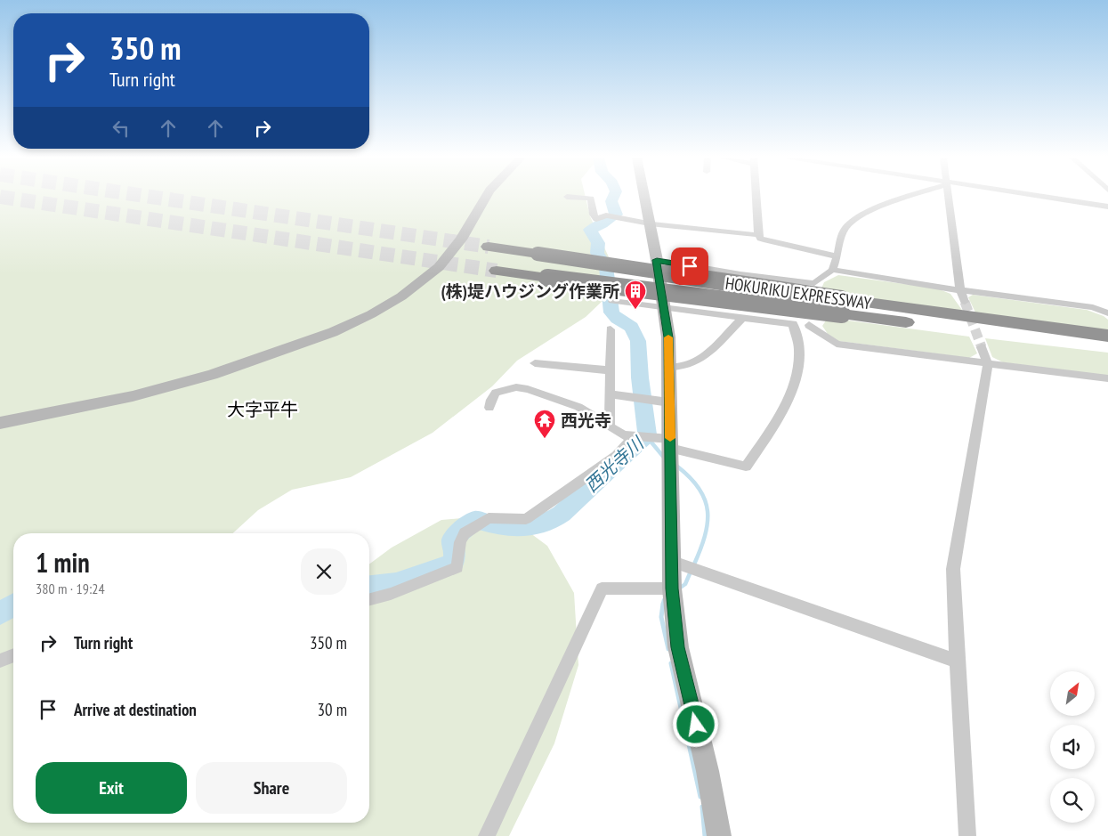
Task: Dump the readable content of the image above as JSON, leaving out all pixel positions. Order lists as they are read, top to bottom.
{
  "streets": {
    "highway": ["HOKURIKU EXPRESSWAY"]
  },
  "districts": ["大字平牛"],
  "water": ["西光寺川"],
  "places": {
    "building": ["(株)堤ハウジング作業所"],
    "temple": ["西光寺"]
  },
  "north": "top right",
  "page": {
    "turn": ["350 m", "Turn right"],
    "heading": ["1 min", "380 m · 19:24"],
    "list": [
      {
        "name": "Turn right",
        "value": "350 m"
      },
      {
        "name": "Arrive at destination",
        "value": "30 m"
      }
    ],
    "buttons": ["Exit", "Share"]
  }
}
